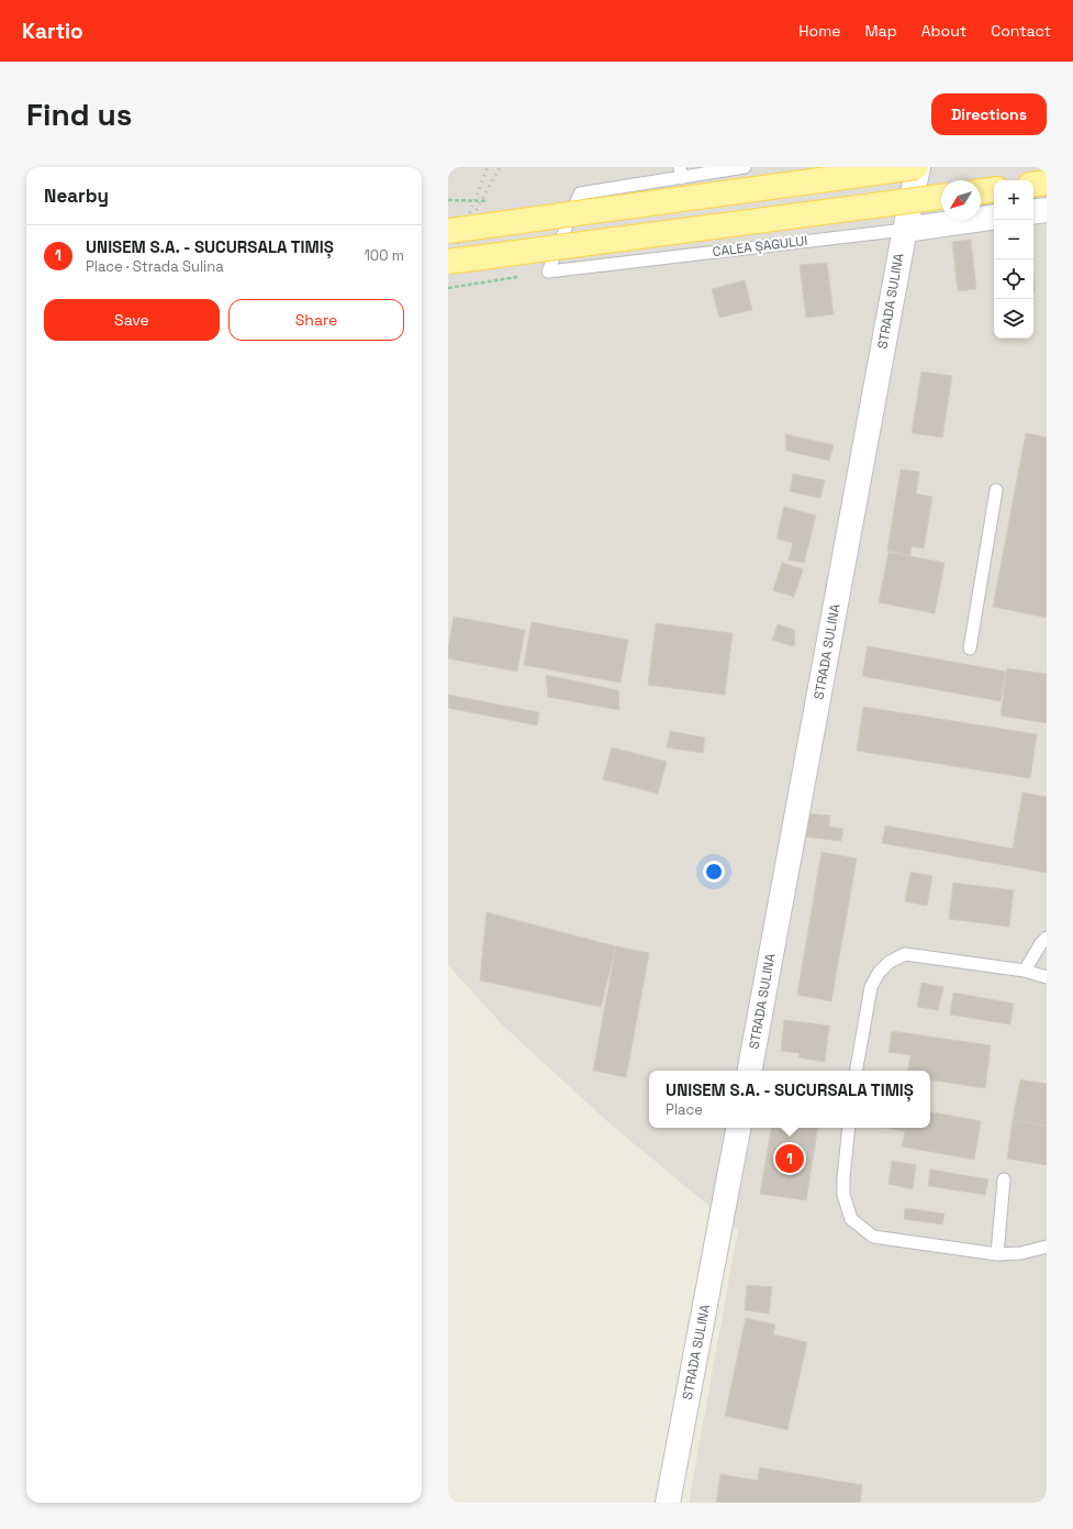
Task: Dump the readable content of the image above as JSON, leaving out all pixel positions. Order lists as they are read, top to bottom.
{
  "streets": {
    "main road": ["CALEA ȘAGULUI"],
    "street": ["STRADA SULINA"]
  },
  "crossings": [
    ["CALEA ȘAGULUI", "STRADA SULINA"]
  ],
  "north": "bottom left",
  "page": {
    "header": "Kartio",
    "nav": [
      "Home",
      "Map",
      "About",
      "Contact"
    ],
    "buttons": [
      "Directions",
      ["Save", "Share"]
    ],
    "title": "Find us",
    "heading": "Nearby",
    "map_buttons": ["+", "−"],
    "list": [
      {
        "mark": "1",
        "name": "UNISEM S.A. - SUCURSALA TIMIȘ",
        "note": "Place · Strada Sulina",
        "value": "100 m"
      }
    ],
    "popup": ["UNISEM S.A. - SUCURSALA TIMIȘ", "Place"],
    "pins": "1"
  }
}
